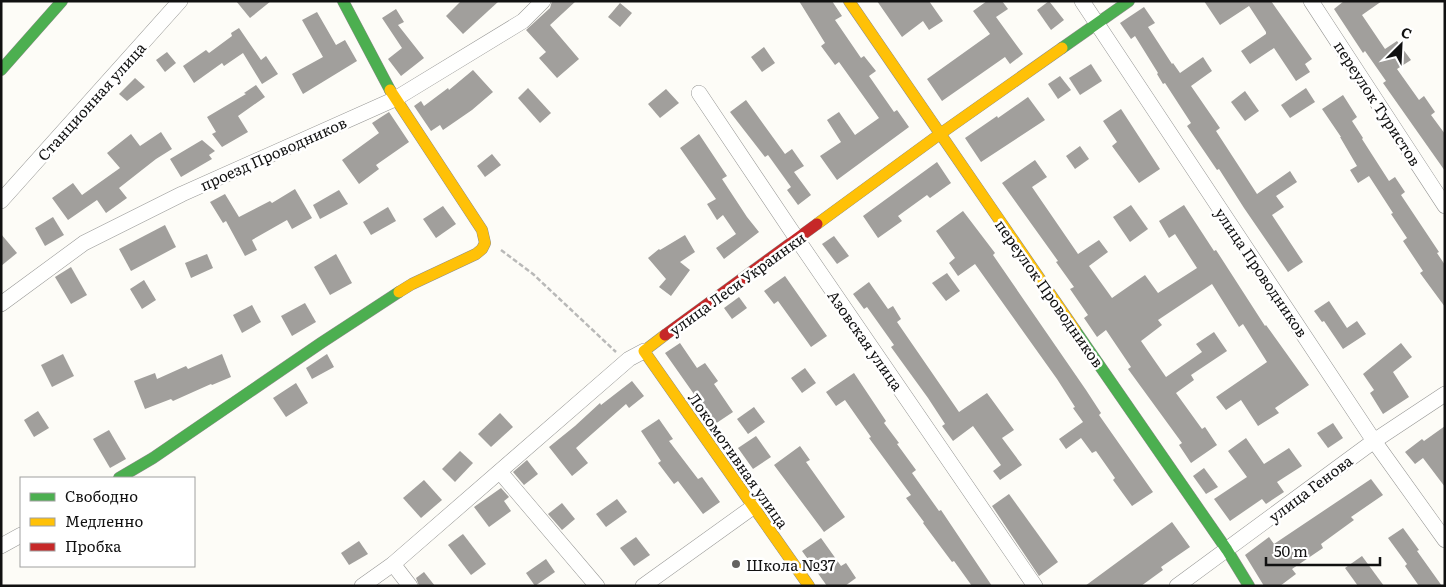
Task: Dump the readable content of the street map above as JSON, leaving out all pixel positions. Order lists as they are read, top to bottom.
{
  "streets": {
    "street": [
      "Станционная улица",
      "переулок Туристов",
      "проезд Проводников",
      "улица Проводников",
      "улица Леси Украинки",
      "переулок Проводников",
      "Азовская улица",
      "Локомотивная улица",
      "улица Генова"
    ]
  },
  "crossings": [
    ["улица Проводников", "улица Леси Украинки"],
    ["улица Проводников", "улица Генова"],
    ["улица Леси Украинки", "переулок Проводников"],
    ["улица Леси Украинки", "Азовская улица"],
    ["улица Леси Украинки", "Локомотивная улица"],
    ["переулок Проводников", "улица Генова"]
  ],
  "places": ["Школа №37"],
  "legend": ["Свободно", "Медленно", "Пробка"],
  "scale_bar": "50 m",
  "north": "top right"
}
